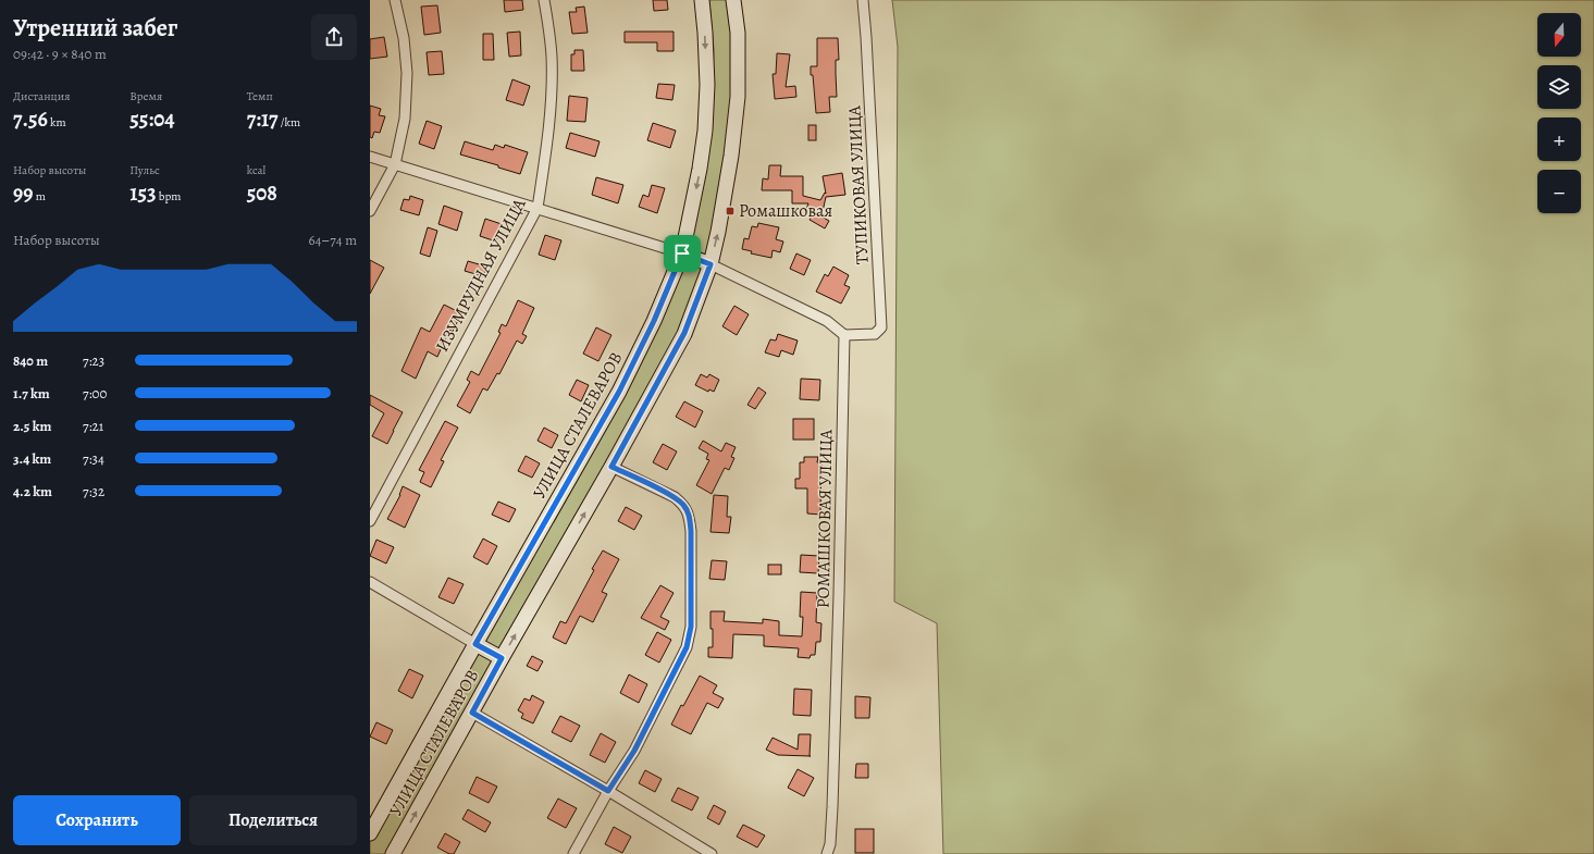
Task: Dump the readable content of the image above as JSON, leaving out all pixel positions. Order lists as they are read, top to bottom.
{
  "streets": {
    "main road": ["УЛИЦА СТАЛЕВАРОВ"],
    "street": ["ТУПИКОВАЯ УЛИЦА", "ИЗУМРУДНАЯ УЛИЦА", "РОМАШКОВАЯ УЛИЦА"]
  },
  "crossings": [
    ["ТУПИКОВАЯ УЛИЦА", "РОМАШКОВАЯ УЛИЦА"]
  ],
  "places": {
    "transit": ["Ромашковая"]
  },
  "north": "bottom",
  "page": {
    "heading": ["Утренний забег", "09:42 · 9 × 840 m"],
    "map_buttons": ["+", "−"],
    "stats": [
      ["Дистанция", "7.56 km"],
      ["Время", "55:04"],
      ["Темп", "7:17 /km"],
      ["Набор высоты", "99 m"],
      ["Пульс", "153 bpm"],
      ["kcal", "508"]
    ],
    "chart": ["Набор высоты", "64–74 m"],
    "list": [
      {
        "name": "840 m",
        "note": "7:23"
      },
      {
        "name": "1.7 km",
        "note": "7:00"
      },
      {
        "name": "2.5 km",
        "note": "7:21"
      },
      {
        "name": "3.4 km",
        "note": "7:34"
      },
      {
        "name": "4.2 km",
        "note": "7:32"
      }
    ],
    "buttons": ["Сохранить", "Поделиться"]
  }
}
